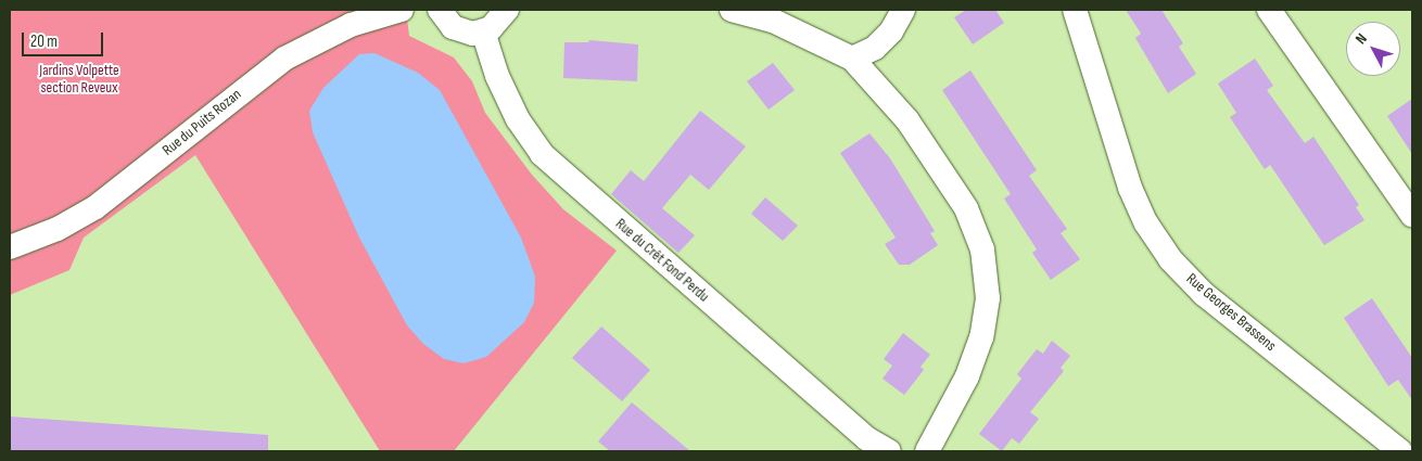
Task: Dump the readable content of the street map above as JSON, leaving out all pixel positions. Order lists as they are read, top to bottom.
{
  "streets": {
    "street": ["Rue du Puits Rozan", "Rue du Crêt Fond Perdu", "Rue Georges Brassens"]
  },
  "parks": ["Jardins Volpette section Reveux"],
  "scale_bar": "20 m",
  "north": "top left"
}
